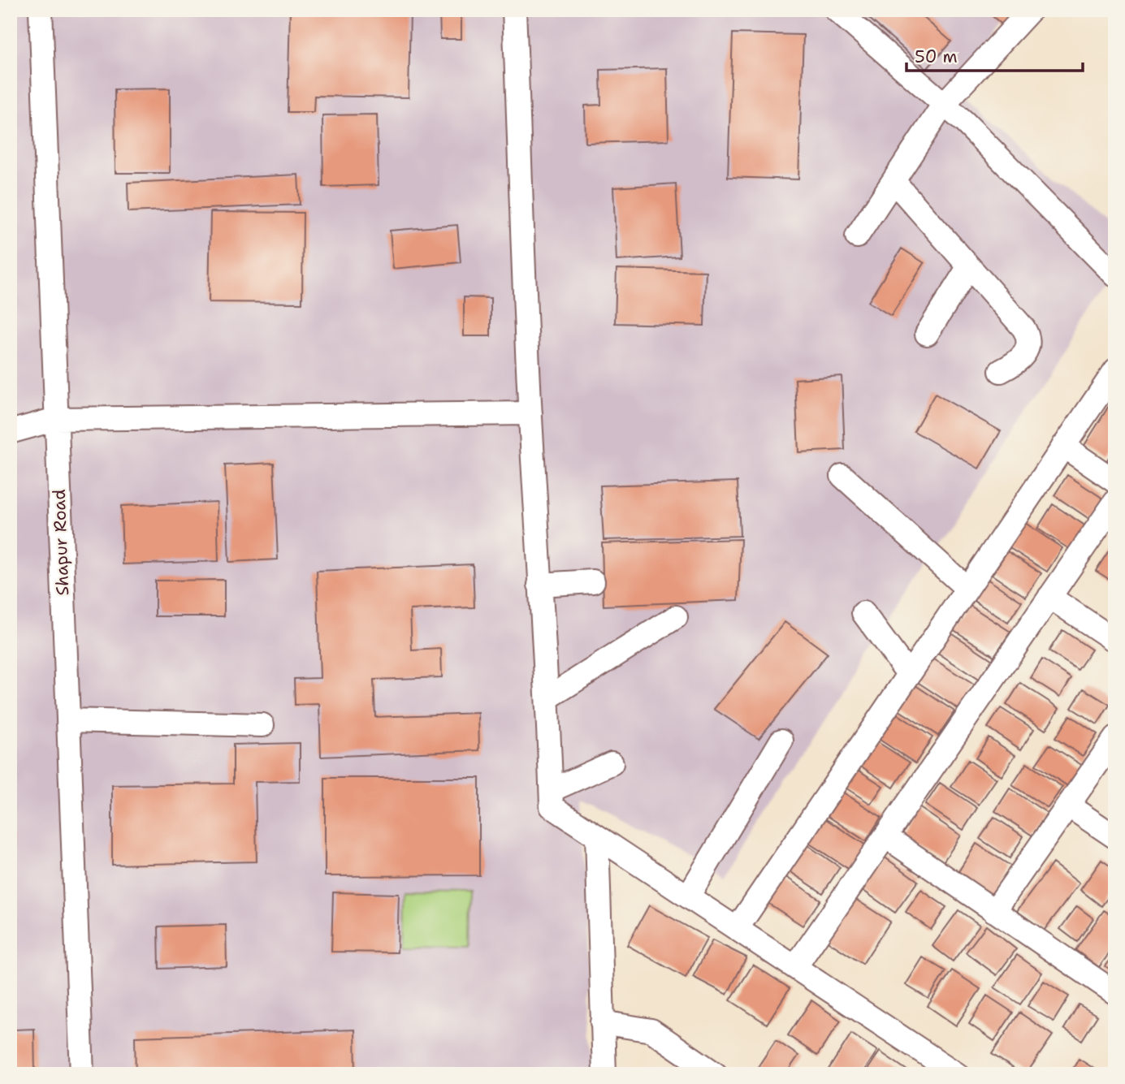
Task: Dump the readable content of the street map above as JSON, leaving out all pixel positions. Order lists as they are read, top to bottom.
{
  "streets": {
    "street": ["Shapur Road"]
  },
  "scale_bar": "50 m"
}
